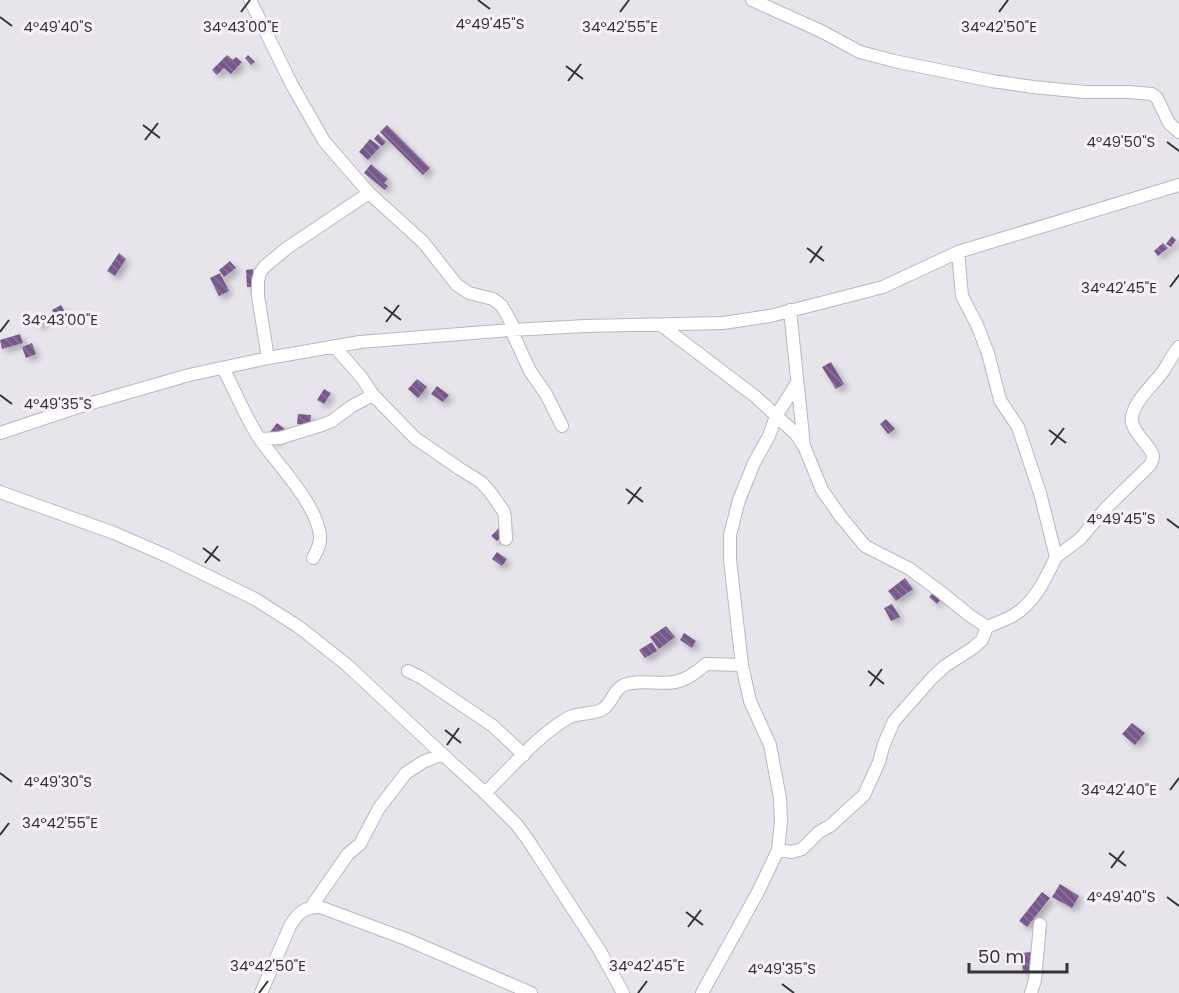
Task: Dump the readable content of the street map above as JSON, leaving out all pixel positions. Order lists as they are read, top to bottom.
{
  "scale_bar": "50 m",
  "coordinates": [
    "4°49'45\"S",
    "4°49'40\"S",
    "34°43'00\"E",
    "34°42'55\"E",
    "34°42'50\"E",
    "4°49'50\"S",
    "34°42'45\"E",
    "4°49'35\"S",
    "4°49'30\"S",
    "34°42'40\"E"
  ]
}
